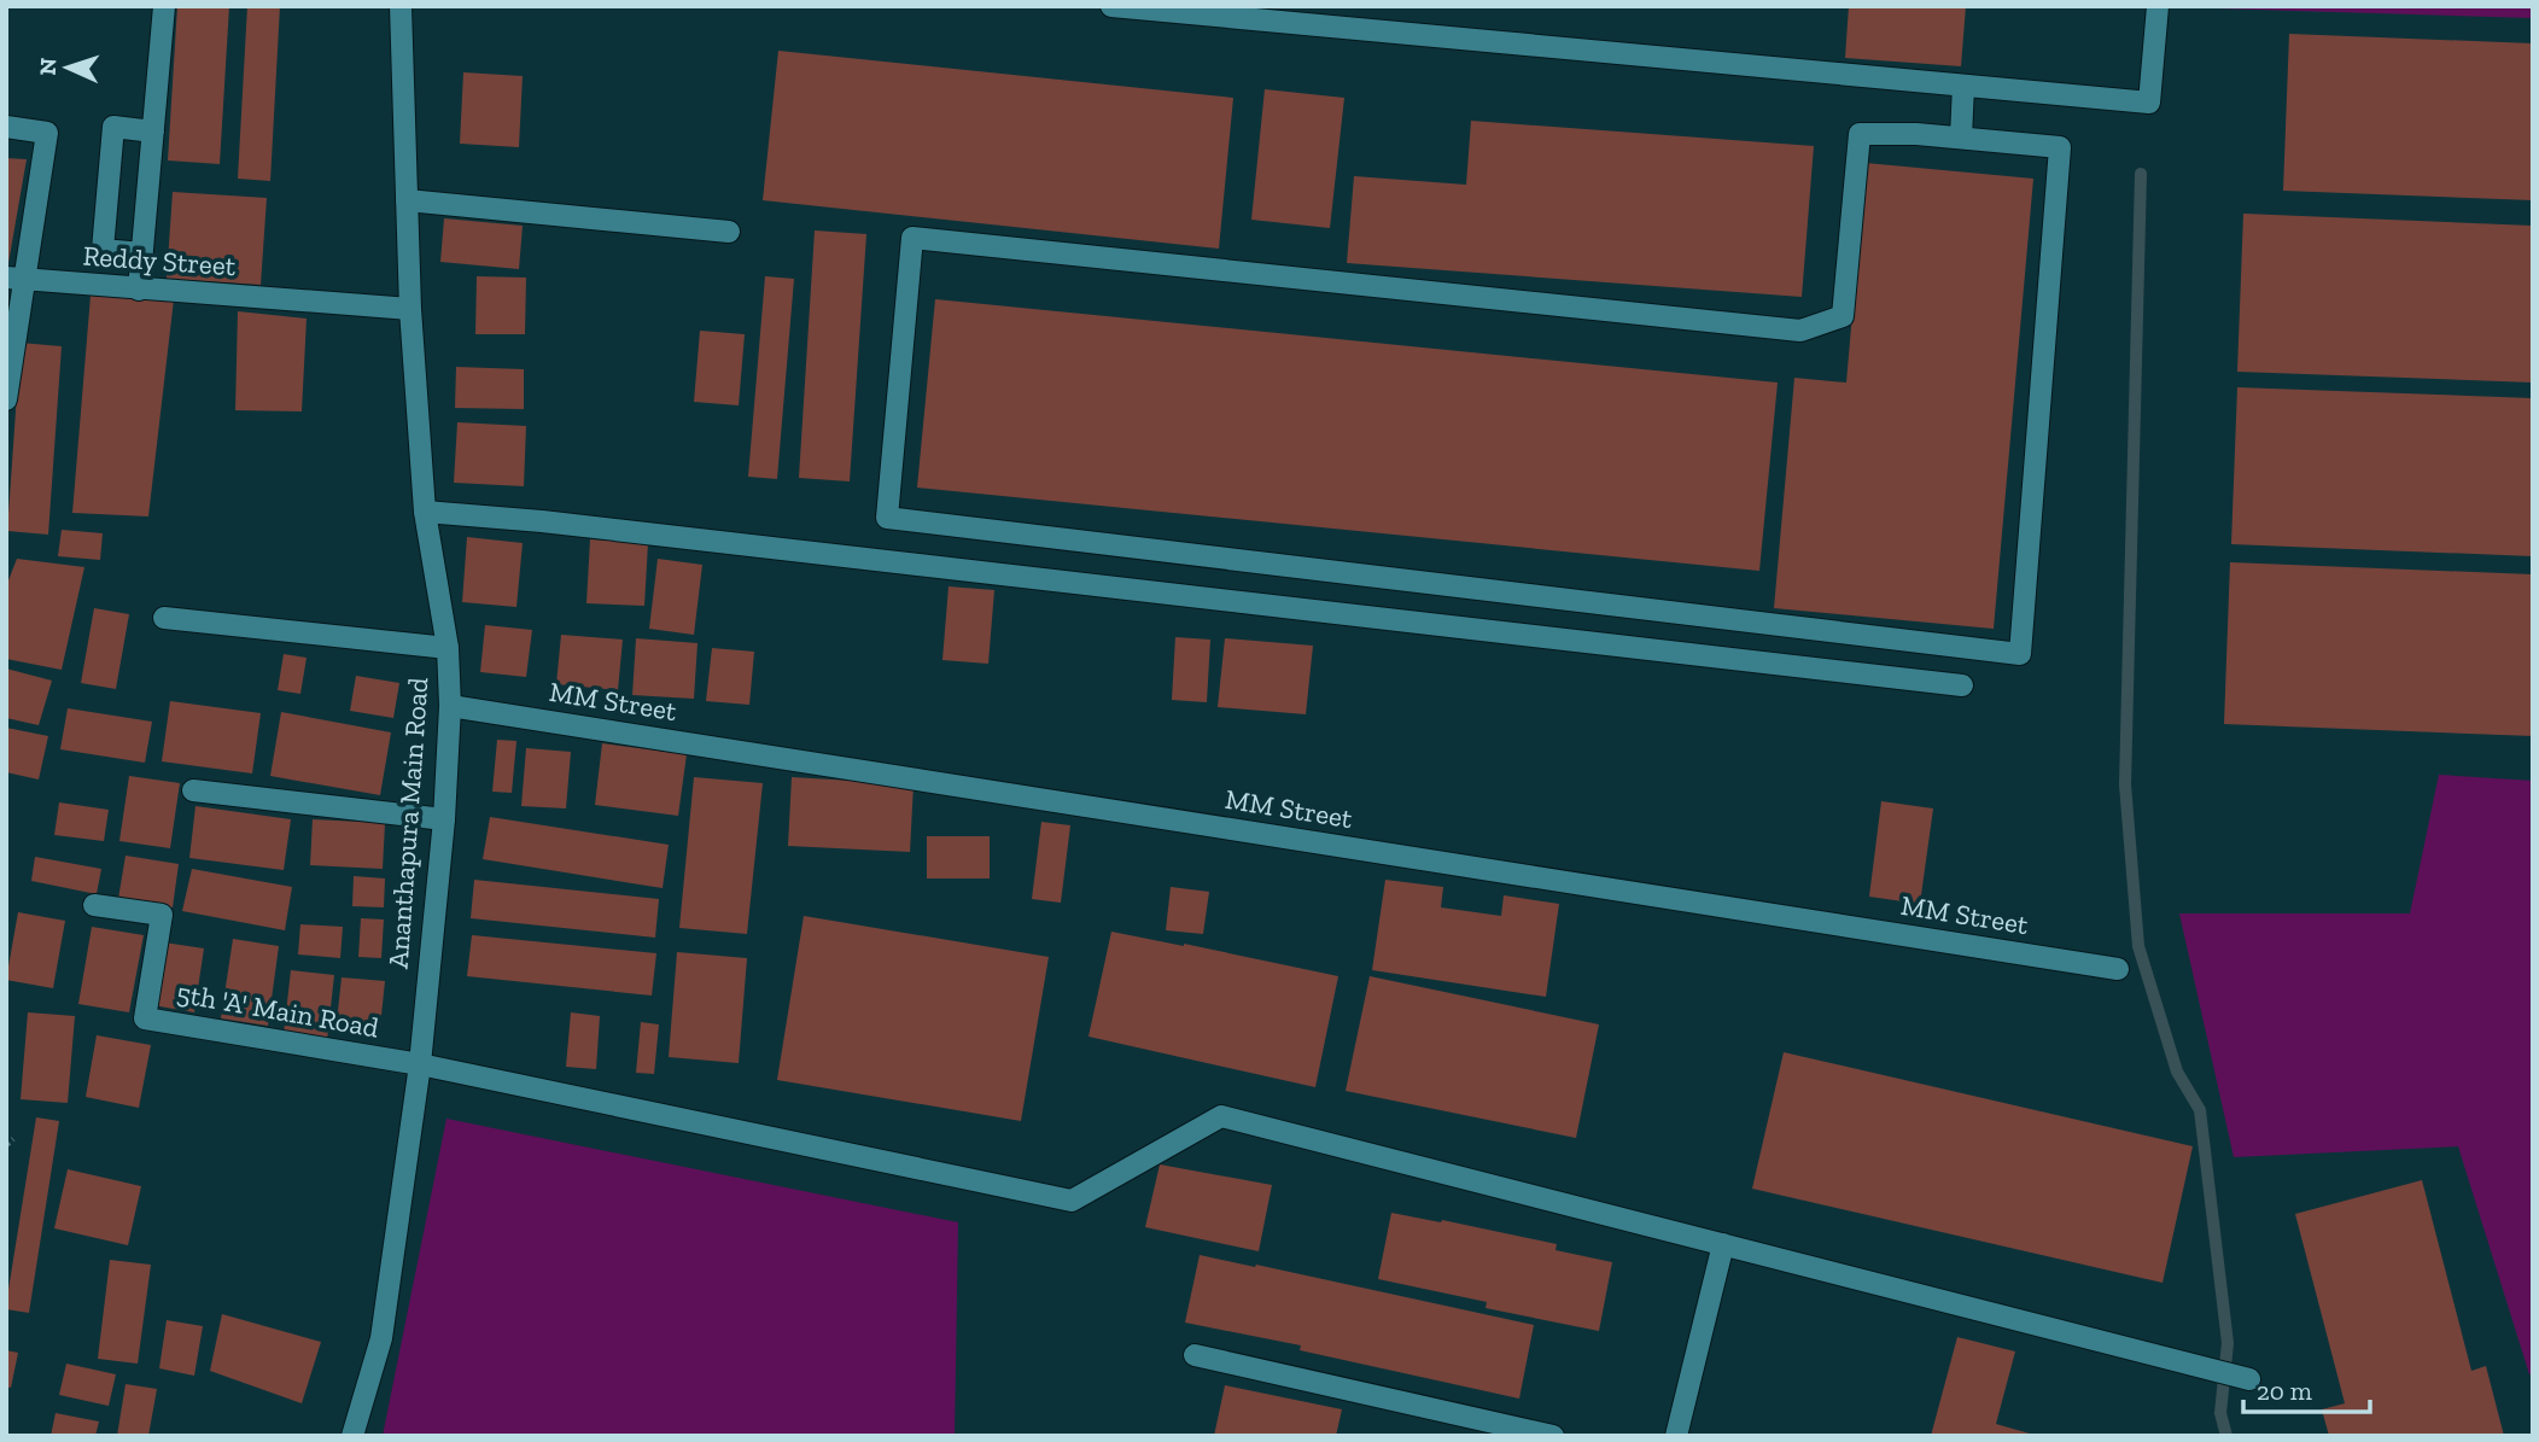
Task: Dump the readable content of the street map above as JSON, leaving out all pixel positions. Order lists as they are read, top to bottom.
{
  "streets": {
    "street": [
      "Reddy Street",
      "MM Street",
      "Ananthapura Main Road",
      "5th 'A' Main Road"
    ]
  },
  "crossings": [
    ["Reddy Street", "Ananthapura Main Road"],
    ["MM Street", "Ananthapura Main Road"],
    ["Ananthapura Main Road", "5th 'A' Main Road"]
  ],
  "scale_bar": "20 m",
  "north": "left"
}
